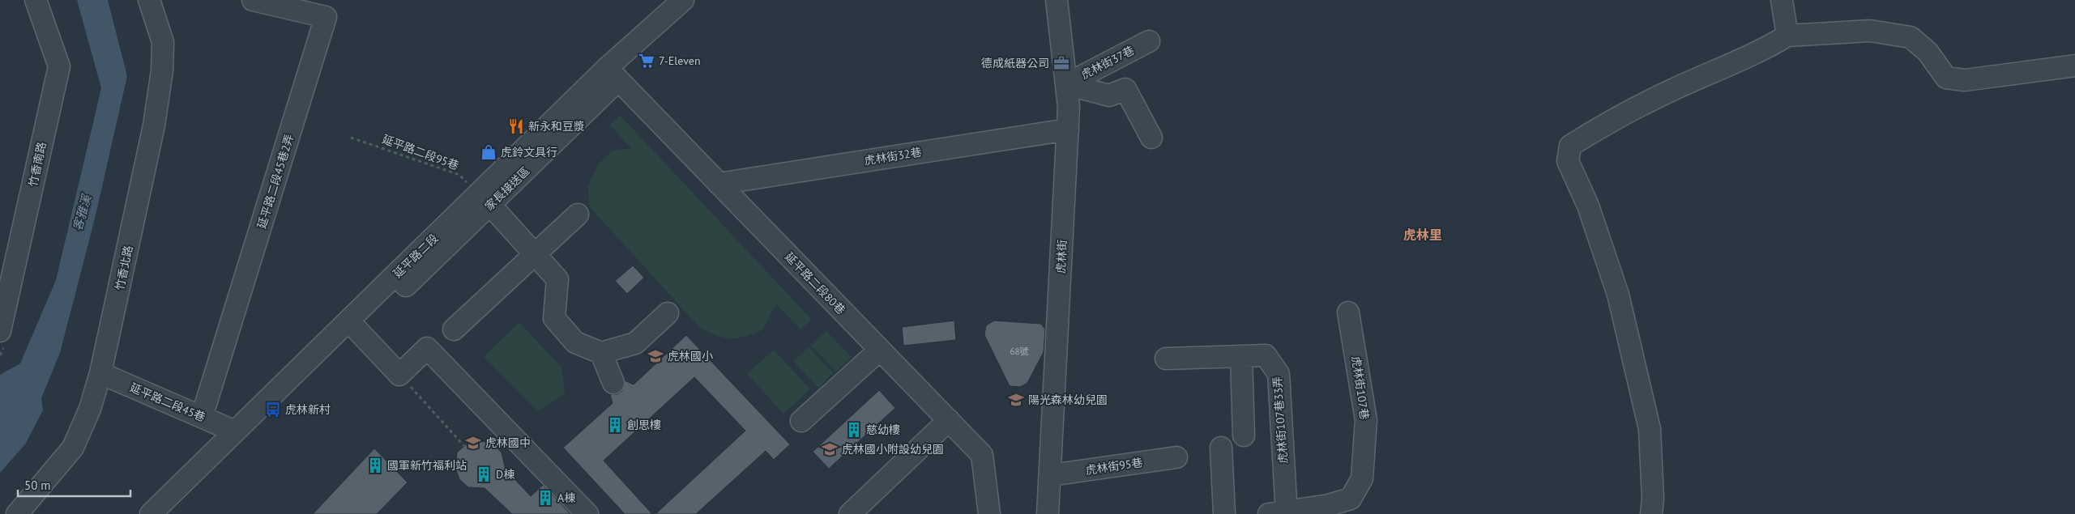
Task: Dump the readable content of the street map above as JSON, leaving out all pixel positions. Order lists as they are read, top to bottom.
{
  "streets": {
    "street": [
      "虎林街37巷",
      "虎林街32巷",
      "竹香南路",
      "延平路二段45巷2弄",
      "延平路二段",
      "虎林街",
      "竹香北路",
      "延平路二段80巷",
      "虎林街107巷",
      "延平路二段45巷",
      "虎林街107巷33弄",
      "虎林街95巷"
    ],
    "path": ["延平路二段95巷"]
  },
  "crossings": [
    ["虎林街37巷", "虎林街"],
    ["延平路二段95巷", "延平路二段"],
    ["虎林街32巷", "虎林街"],
    ["虎林街32巷", "延平路二段80巷"],
    ["延平路二段45巷2弄", "延平路二段45巷"],
    ["延平路二段", "延平路二段80巷"],
    ["延平路二段", "延平路二段45巷"],
    ["虎林街", "虎林街95巷"],
    ["竹香北路", "延平路二段45巷"],
    ["虎林街107巷", "虎林街107巷33弄"]
  ],
  "districts": ["虎林里"],
  "water": ["客雅溪"],
  "places": {
    "supermarket": ["7-Eleven"],
    "office": ["德成紙器公司"],
    "restaurant": ["新永和豆漿"],
    "shop": ["虎鈴文具行"],
    "school or university": [
      "虎林國小",
      "陽光森林幼兒園",
      "虎林國中",
      "虎林國小附設幼兒園"
    ],
    "bus stop": ["虎林新村"],
    "building": [
      "創思樓",
      "慈幼樓",
      "國軍新竹福利站",
      "D棟",
      "A棟"
    ]
  },
  "house_numbers": ["68號"],
  "scale_bar": "50 m"
}
